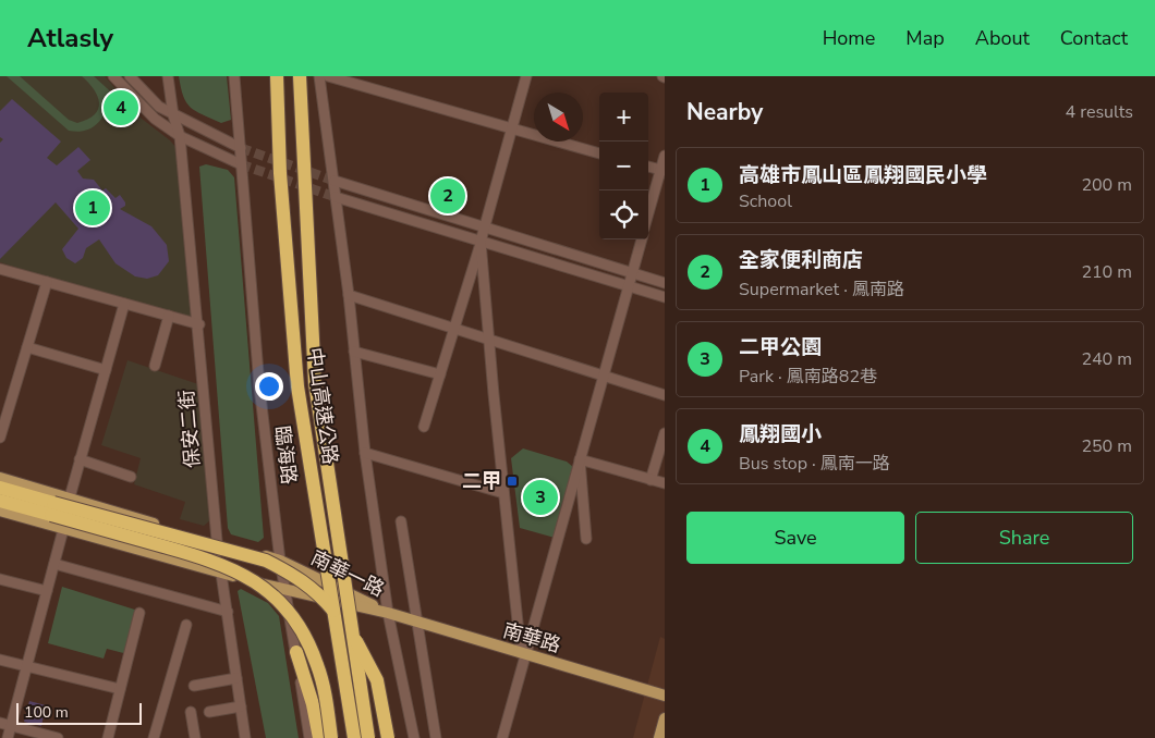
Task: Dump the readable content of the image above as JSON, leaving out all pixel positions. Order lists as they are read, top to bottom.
{
  "streets": {
    "highway": ["中山高速公路"],
    "main road": ["南華一路", "南華路"],
    "street": ["保安二街", "臨海路"]
  },
  "crossings": [
    ["保安二街", "南華一路"],
    ["臨海路", "南華一路"],
    ["南華一路", "南華路"]
  ],
  "places": {
    "transit": ["二甲"]
  },
  "scale_bar": "100 m",
  "north": "bottom right",
  "page": {
    "header": "Atlasly",
    "nav": [
      "Home",
      "Map",
      "About",
      "Contact"
    ],
    "heading": ["Nearby", "4 results"],
    "pins": [
      "4",
      "2",
      "1",
      "3"
    ],
    "map_buttons": ["+", "−"],
    "list": [
      {
        "mark": "1",
        "name": "高雄市鳳山區鳳翔國民小學",
        "note": "School",
        "value": "200 m"
      },
      {
        "mark": "2",
        "name": "全家便利商店",
        "note": "Supermarket · 鳳南路",
        "value": "210 m"
      },
      {
        "mark": "3",
        "name": "二甲公園",
        "note": "Park · 鳳南路82巷",
        "value": "240 m"
      },
      {
        "mark": "4",
        "name": "鳳翔國小",
        "note": "Bus stop · 鳳南一路",
        "value": "250 m"
      }
    ],
    "buttons": ["Save", "Share"],
    "scale": "100 m"
  }
}
